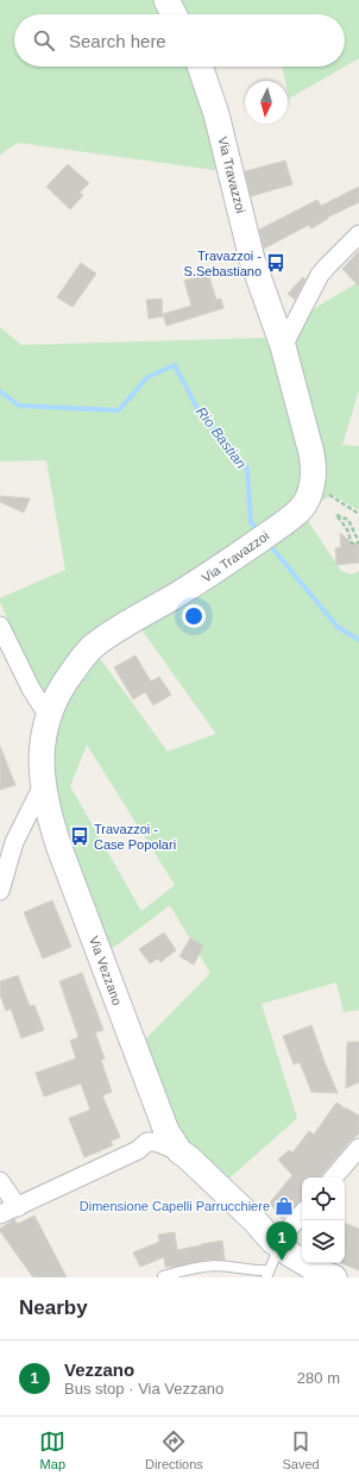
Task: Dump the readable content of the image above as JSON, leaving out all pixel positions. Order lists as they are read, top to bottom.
{
  "streets": {
    "street": ["Via Travazzoi", "Via Vezzano"]
  },
  "crossings": [
    ["Via Travazzoi", "Via Vezzano"]
  ],
  "water": ["Rio Bastian"],
  "places": {
    "bus stop": ["Travazzoi - S.Sebastiano", "Travazzoi - Case Popolari"],
    "shop": ["Dimensione Capelli Parrucchiere"]
  },
  "north": "bottom",
  "page": {
    "search": "Search here",
    "pins": "1",
    "heading": "Nearby",
    "list": [
      {
        "mark": "1",
        "name": "Vezzano",
        "note": "Bus stop · Via Vezzano",
        "value": "280 m"
      }
    ],
    "nav": ["Map", "Directions", "Saved"]
  }
}
